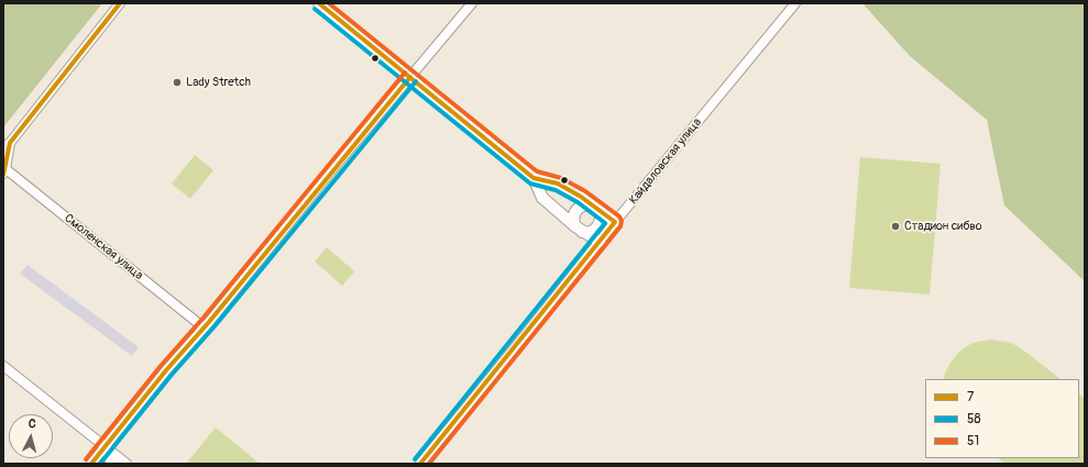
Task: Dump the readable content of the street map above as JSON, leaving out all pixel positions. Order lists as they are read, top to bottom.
{
  "streets": {
    "street": ["Кайдаловская улица", "Смоленская улица"]
  },
  "places": ["Lady Stretch", "Стадион сибво"],
  "lines": ["transit line 7", "transit line 51", "transit line 58"],
  "legend": ["7", "58", "51"],
  "north": "top"
}
